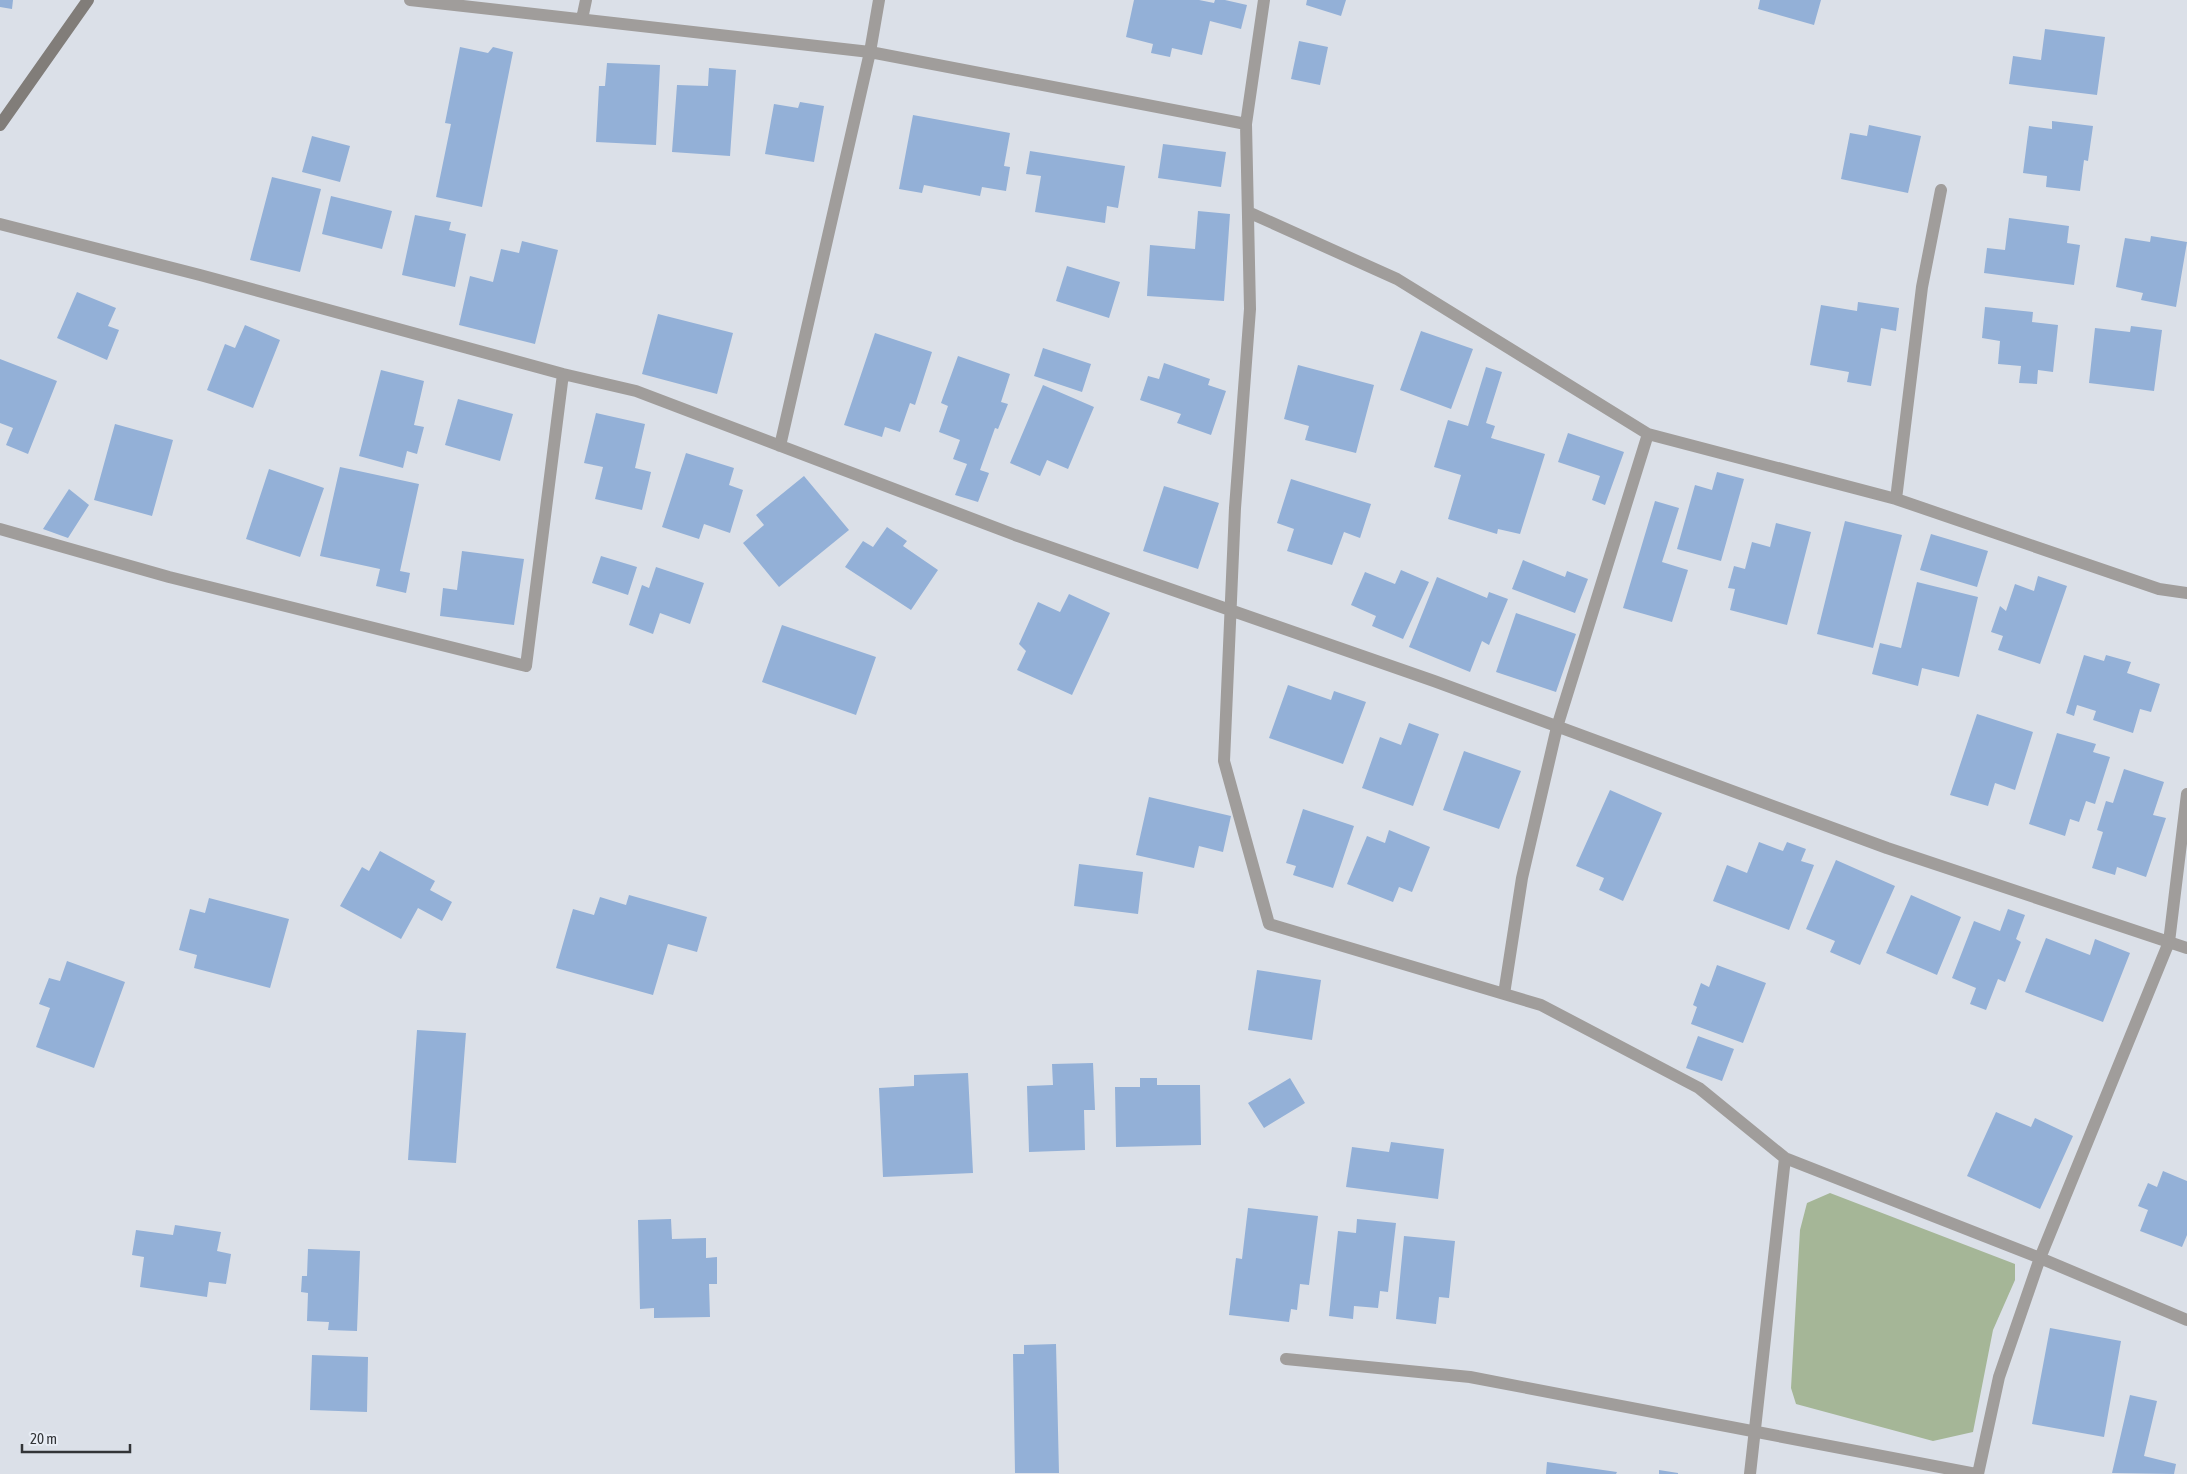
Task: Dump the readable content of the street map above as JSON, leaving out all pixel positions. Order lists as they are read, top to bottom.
{
  "scale_bar": "20 m"
}
